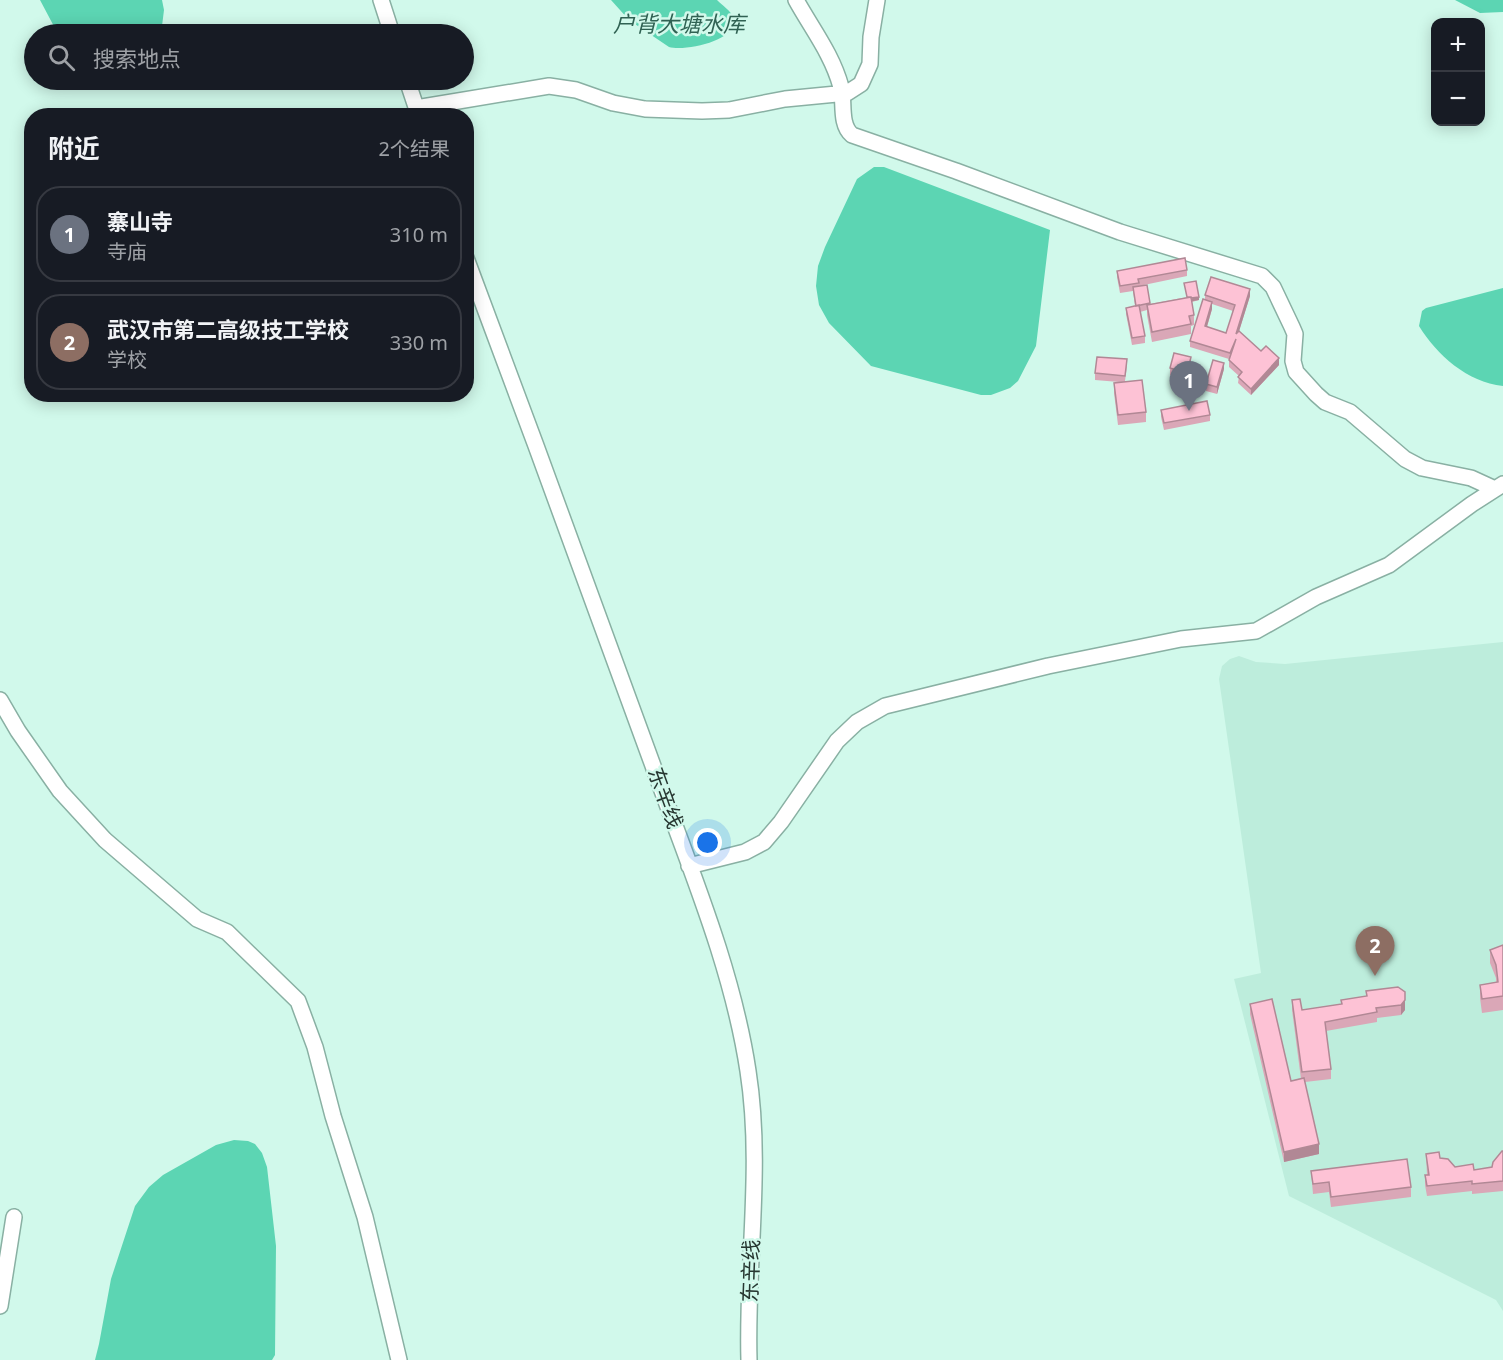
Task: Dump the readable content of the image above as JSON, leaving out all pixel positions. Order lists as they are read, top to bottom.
{
  "streets": {
    "street": ["东辛线"]
  },
  "water": ["户背大塘水库"],
  "page": {
    "map_buttons": ["+", "−"],
    "search": "搜索地点",
    "heading": ["附近", "2个结果"],
    "list": [
      {
        "mark": "1",
        "name": "寨山寺",
        "note": "寺庙",
        "value": "310 m"
      },
      {
        "mark": "2",
        "name": "武汉市第二高级技工学校",
        "note": "学校",
        "value": "330 m"
      }
    ],
    "pins": ["1", "2"]
  }
}
